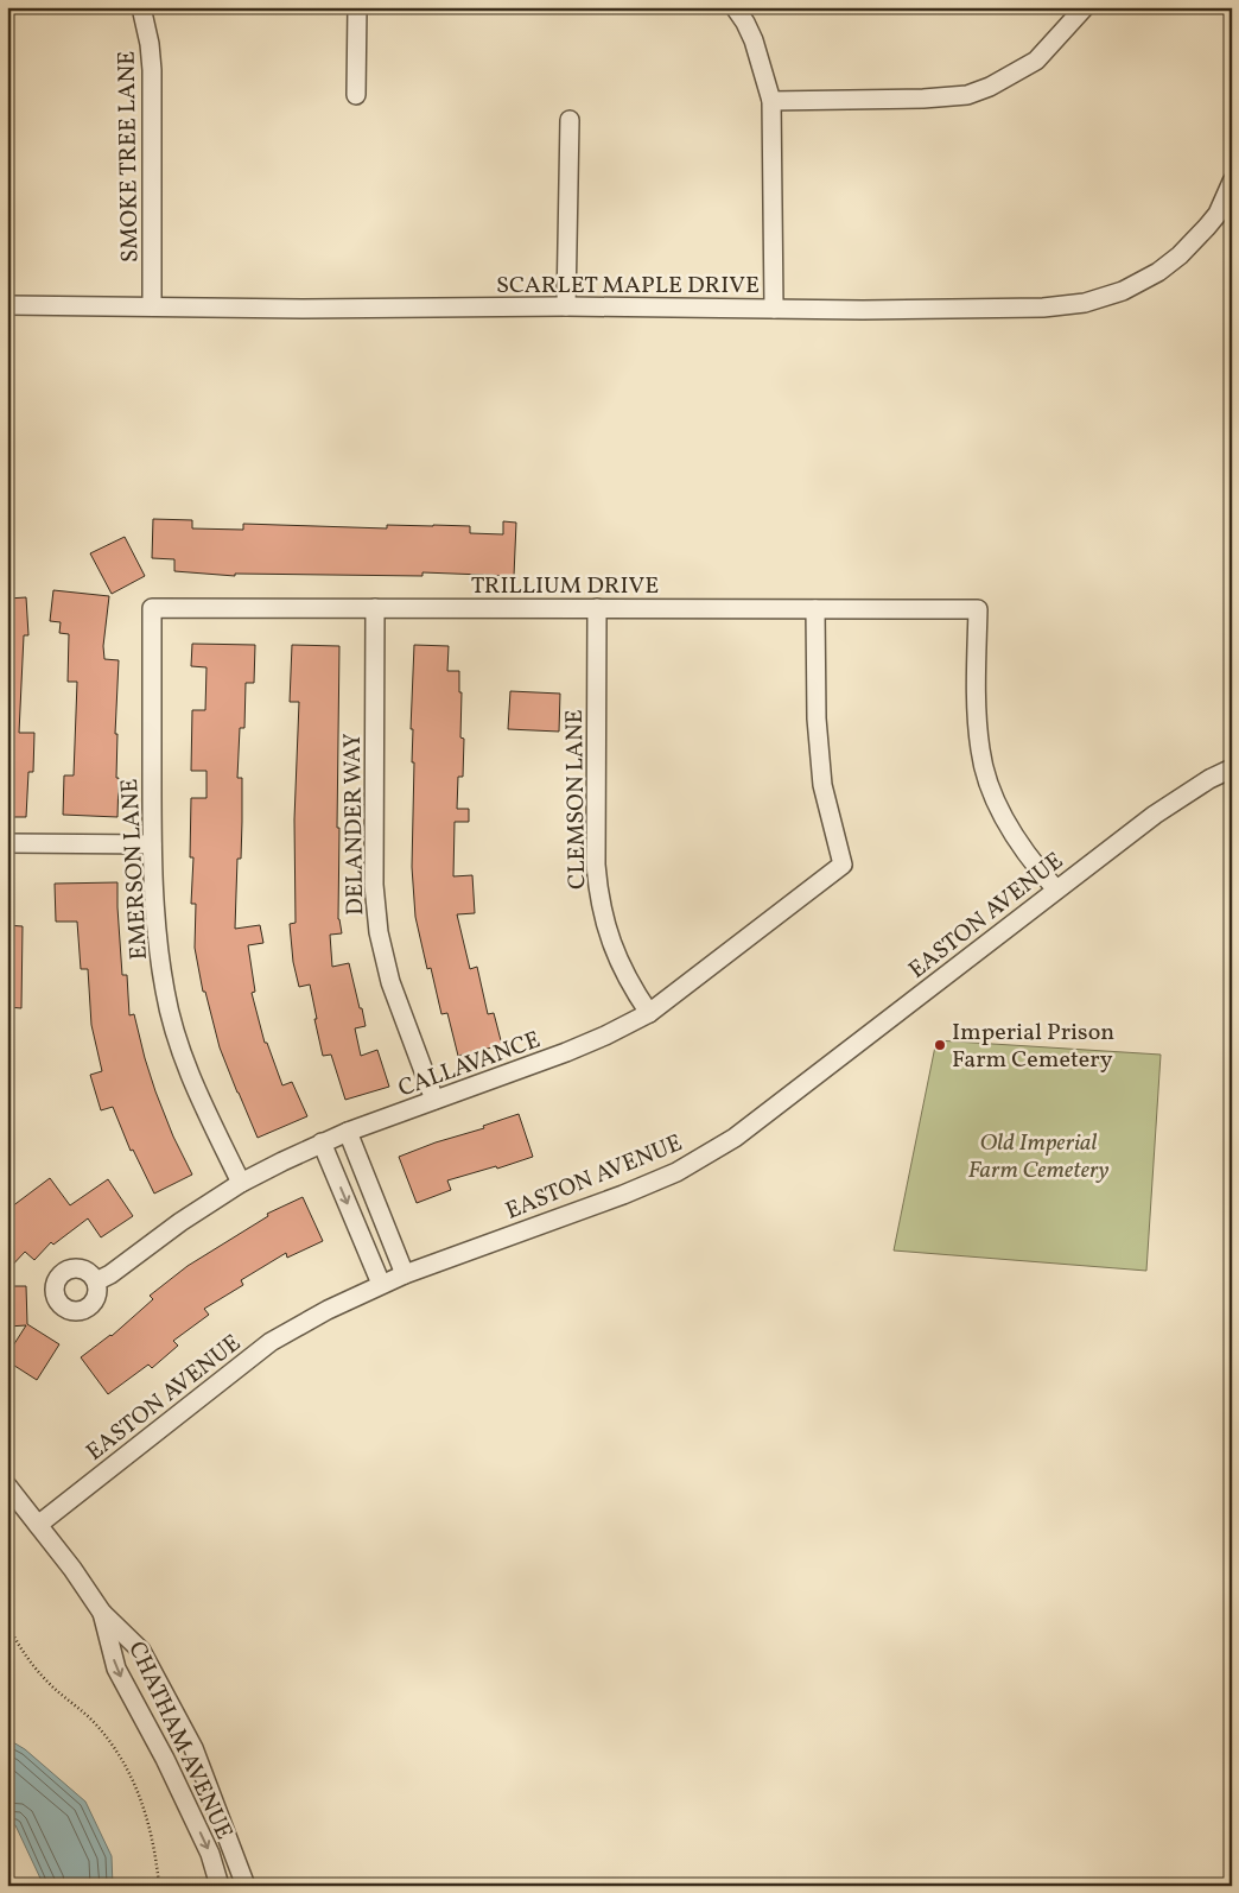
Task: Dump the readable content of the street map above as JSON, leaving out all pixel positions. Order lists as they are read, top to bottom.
{
  "streets": {
    "street": [
      "SMOKE TREE LANE",
      "SCARLET MAPLE DRIVE",
      "TRILLIUM DRIVE",
      "CLEMSON LANE",
      "DELANDER WAY",
      "EMERSON LANE",
      "EASTON AVENUE",
      "CALLAVANCE",
      "CHATHAM AVENUE"
    ]
  },
  "crossings": [
    ["SMOKE TREE LANE", "SCARLET MAPLE DRIVE"],
    ["TRILLIUM DRIVE", "CLEMSON LANE"],
    ["TRILLIUM DRIVE", "DELANDER WAY"],
    ["TRILLIUM DRIVE", "EMERSON LANE"],
    ["TRILLIUM DRIVE", "EASTON AVENUE"],
    ["TRILLIUM DRIVE", "CALLAVANCE"],
    ["CLEMSON LANE", "CALLAVANCE"],
    ["DELANDER WAY", "CALLAVANCE"],
    ["EMERSON LANE", "CALLAVANCE"],
    ["EASTON AVENUE", "CHATHAM AVENUE"]
  ],
  "parks": ["Old Imperial Farm Cemetery"],
  "places": ["Imperial Prison Farm Cemetery"]
}
